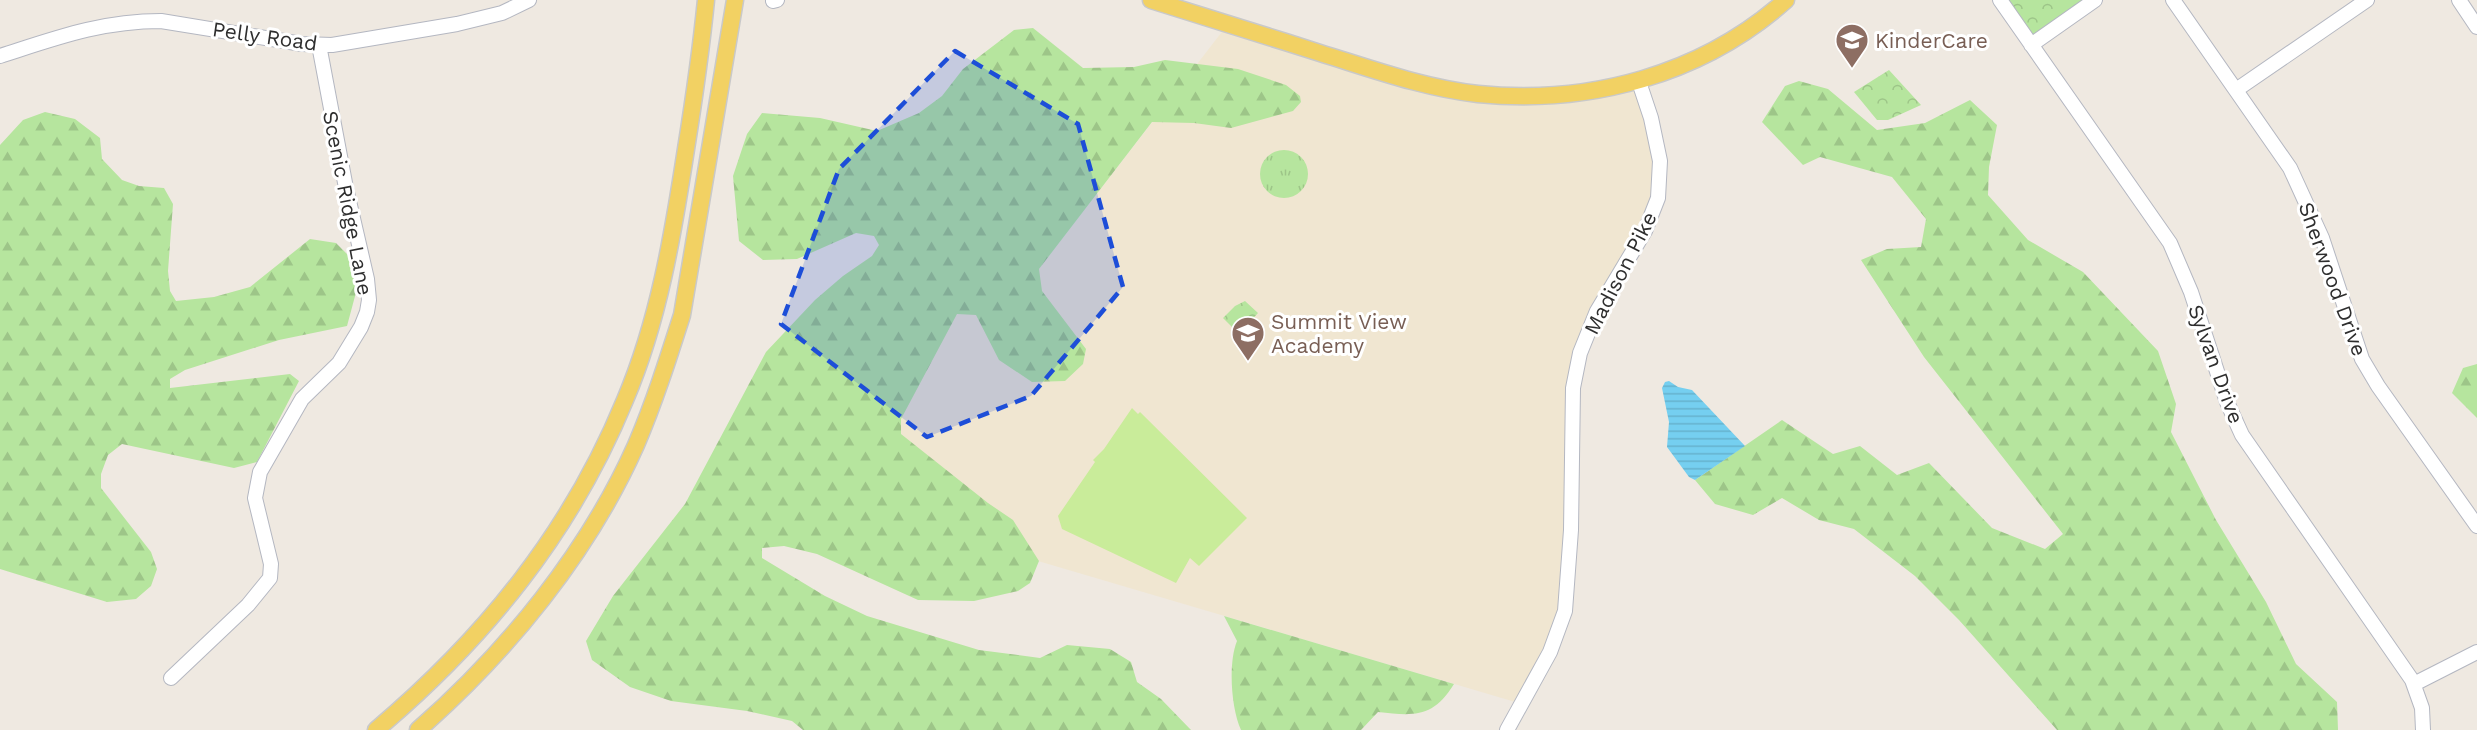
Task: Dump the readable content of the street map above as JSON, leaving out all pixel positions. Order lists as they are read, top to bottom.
{
  "streets": {
    "street": [
      "Pelly Road",
      "Scenic Ridge Lane",
      "Madison Pike",
      "Sherwood Drive",
      "Sylvan Drive"
    ]
  },
  "crossings": [
    ["Pelly Road", "Scenic Ridge Lane"]
  ],
  "places": {
    "school or university": ["KinderCare", "Summit View Academy"]
  }
}
